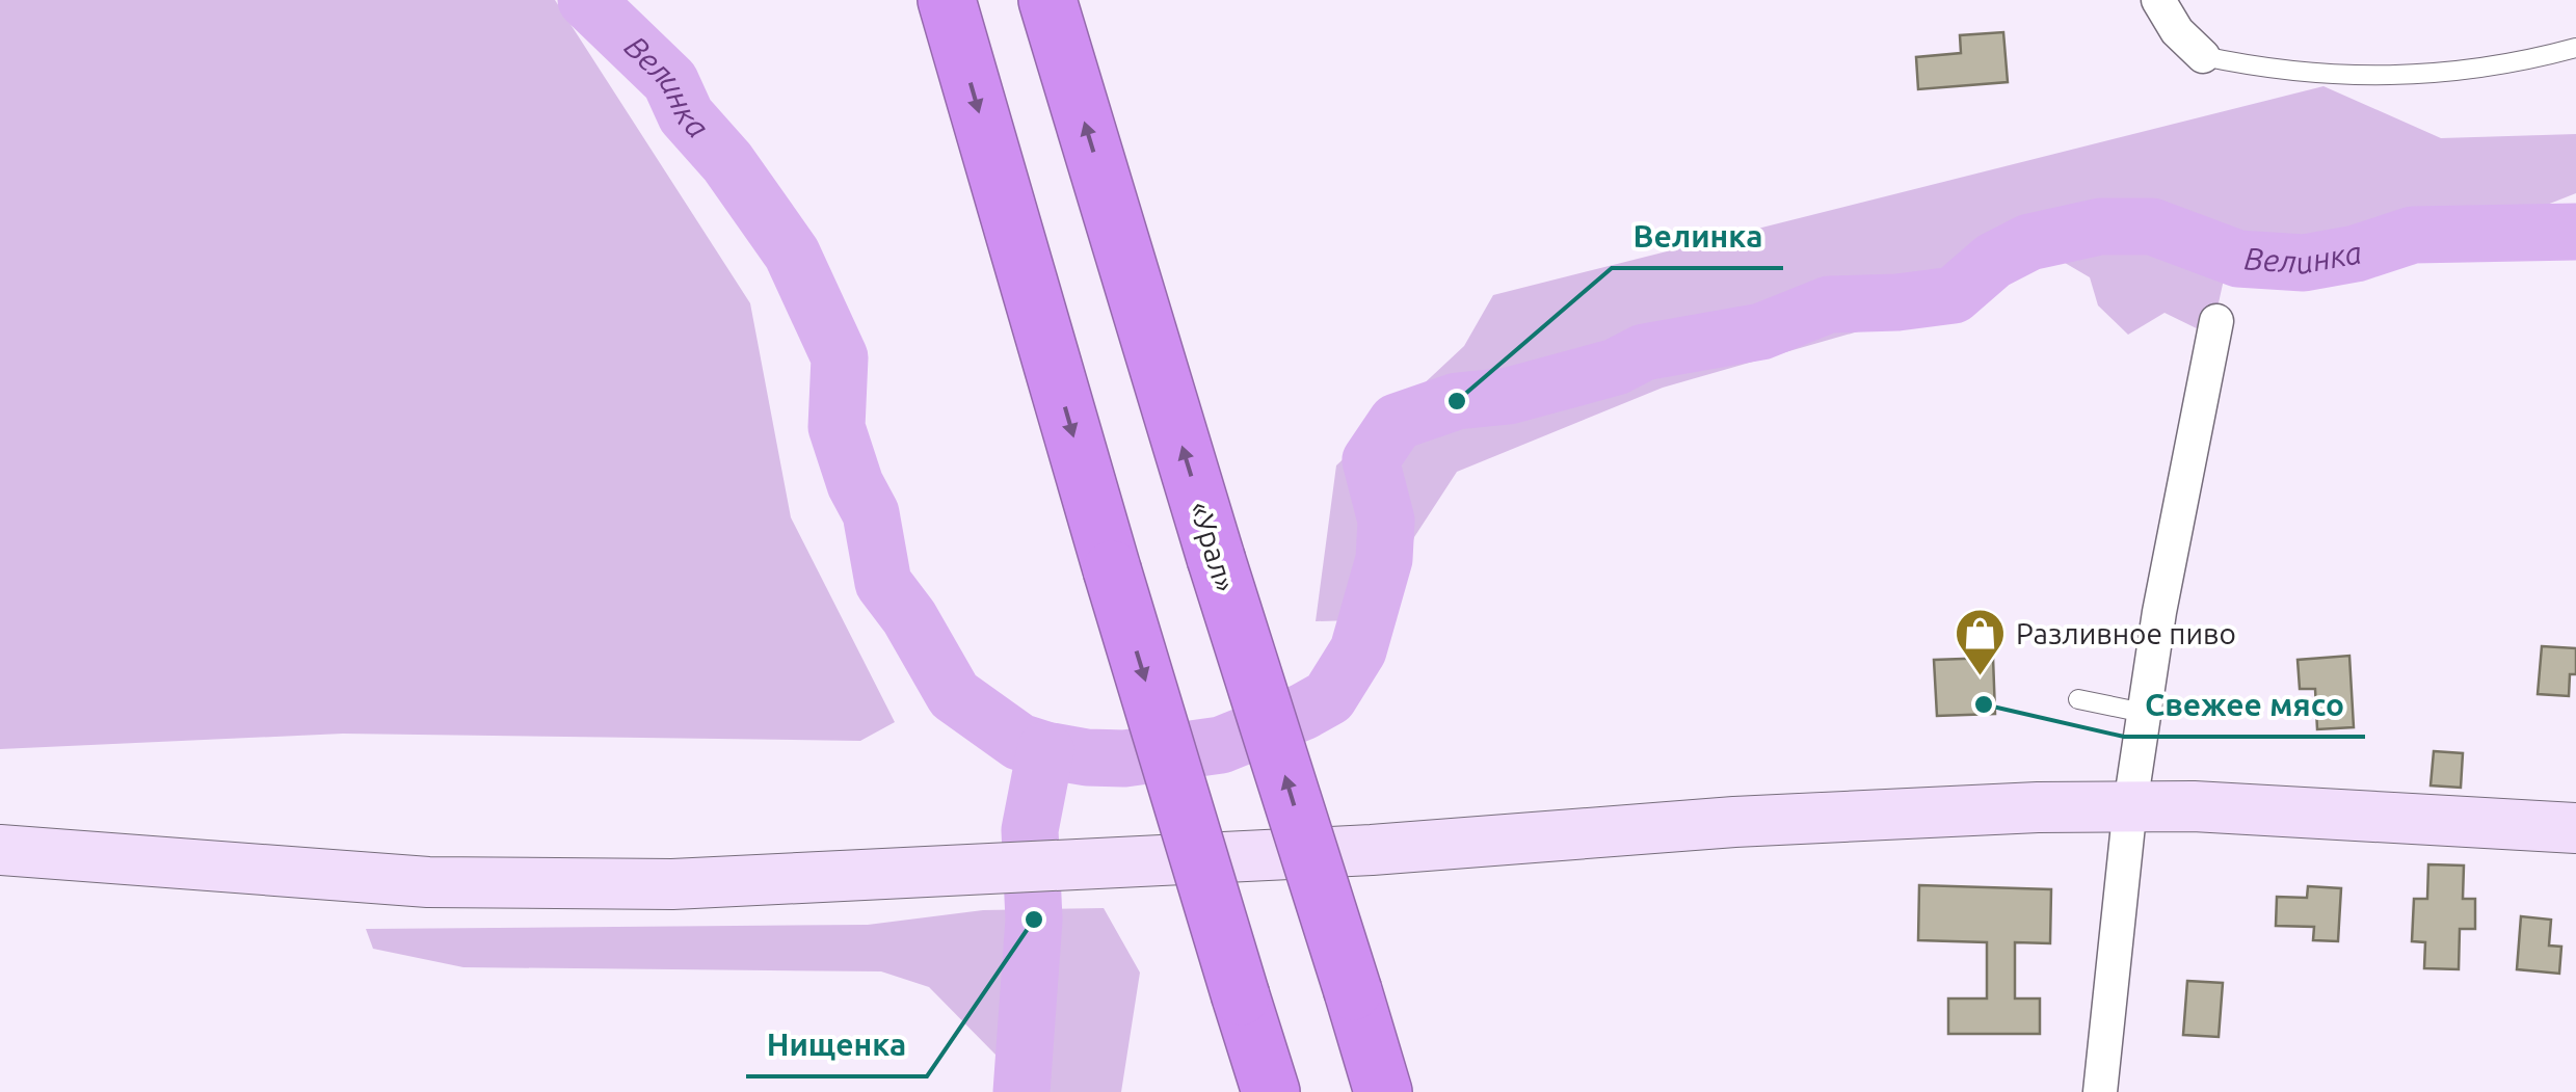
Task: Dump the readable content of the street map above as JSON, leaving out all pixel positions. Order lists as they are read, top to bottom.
{
  "streets": {
    "highway": ["«Урал»"]
  },
  "water": ["Велинка"],
  "places": {
    "other": ["Велинка", "Свежее мясо", "Нищенка"],
    "shop": ["Разливное пиво"]
  }
}
